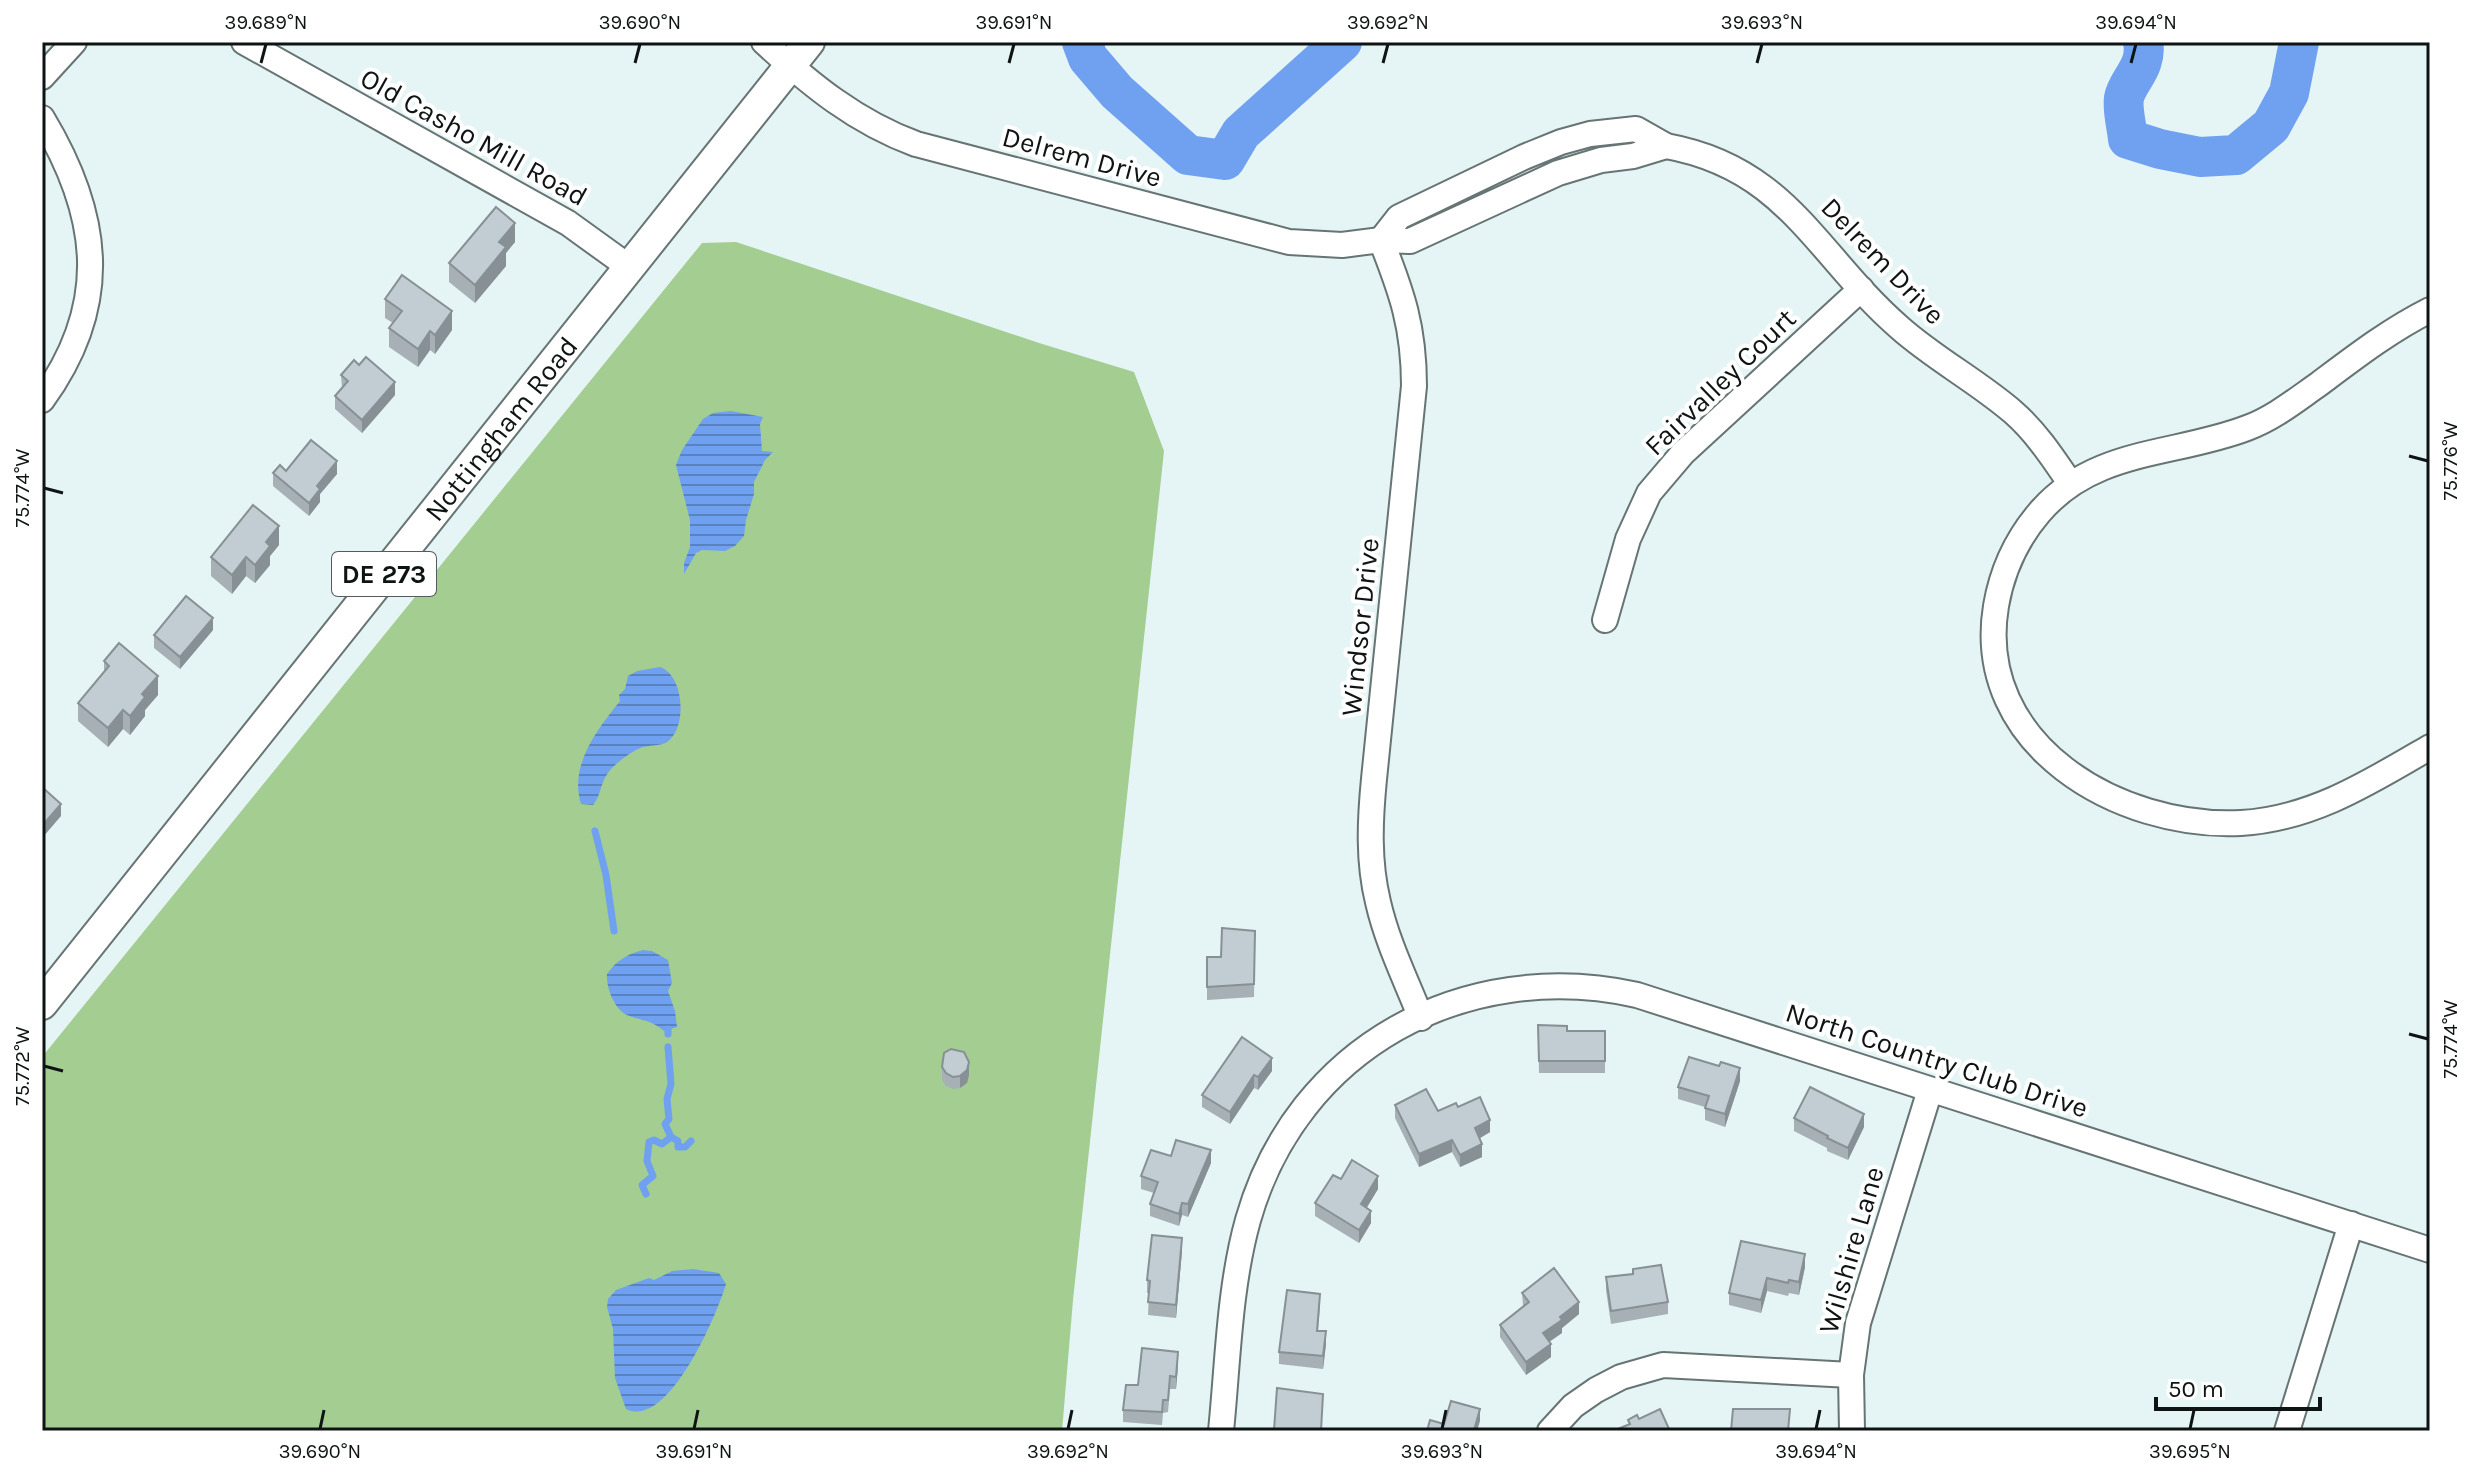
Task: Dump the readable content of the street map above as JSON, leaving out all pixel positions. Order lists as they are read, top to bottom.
{
  "streets": {
    "main road": ["Nottingham Road", "DE 273"],
    "street": [
      "Old Casho Mill Road",
      "Delrem Drive",
      "Fairvalley Court",
      "Windsor Drive",
      "North Country Club Drive",
      "Wilshire Lane"
    ]
  },
  "crossings": [
    ["Old Casho Mill Road", "Nottingham Road"],
    ["Delrem Drive", "Fairvalley Court"],
    ["Delrem Drive", "Nottingham Road"],
    ["Delrem Drive", "Windsor Drive"],
    ["Windsor Drive", "North Country Club Drive"],
    ["North Country Club Drive", "Wilshire Lane"]
  ],
  "scale_bar": "50 m",
  "coordinates": [
    "39.689°N",
    "39.690°N",
    "39.691°N",
    "39.692°N",
    "39.693°N",
    "39.694°N",
    "75.776°W",
    "75.774°W",
    "75.772°W",
    "39.695°N"
  ]
}
